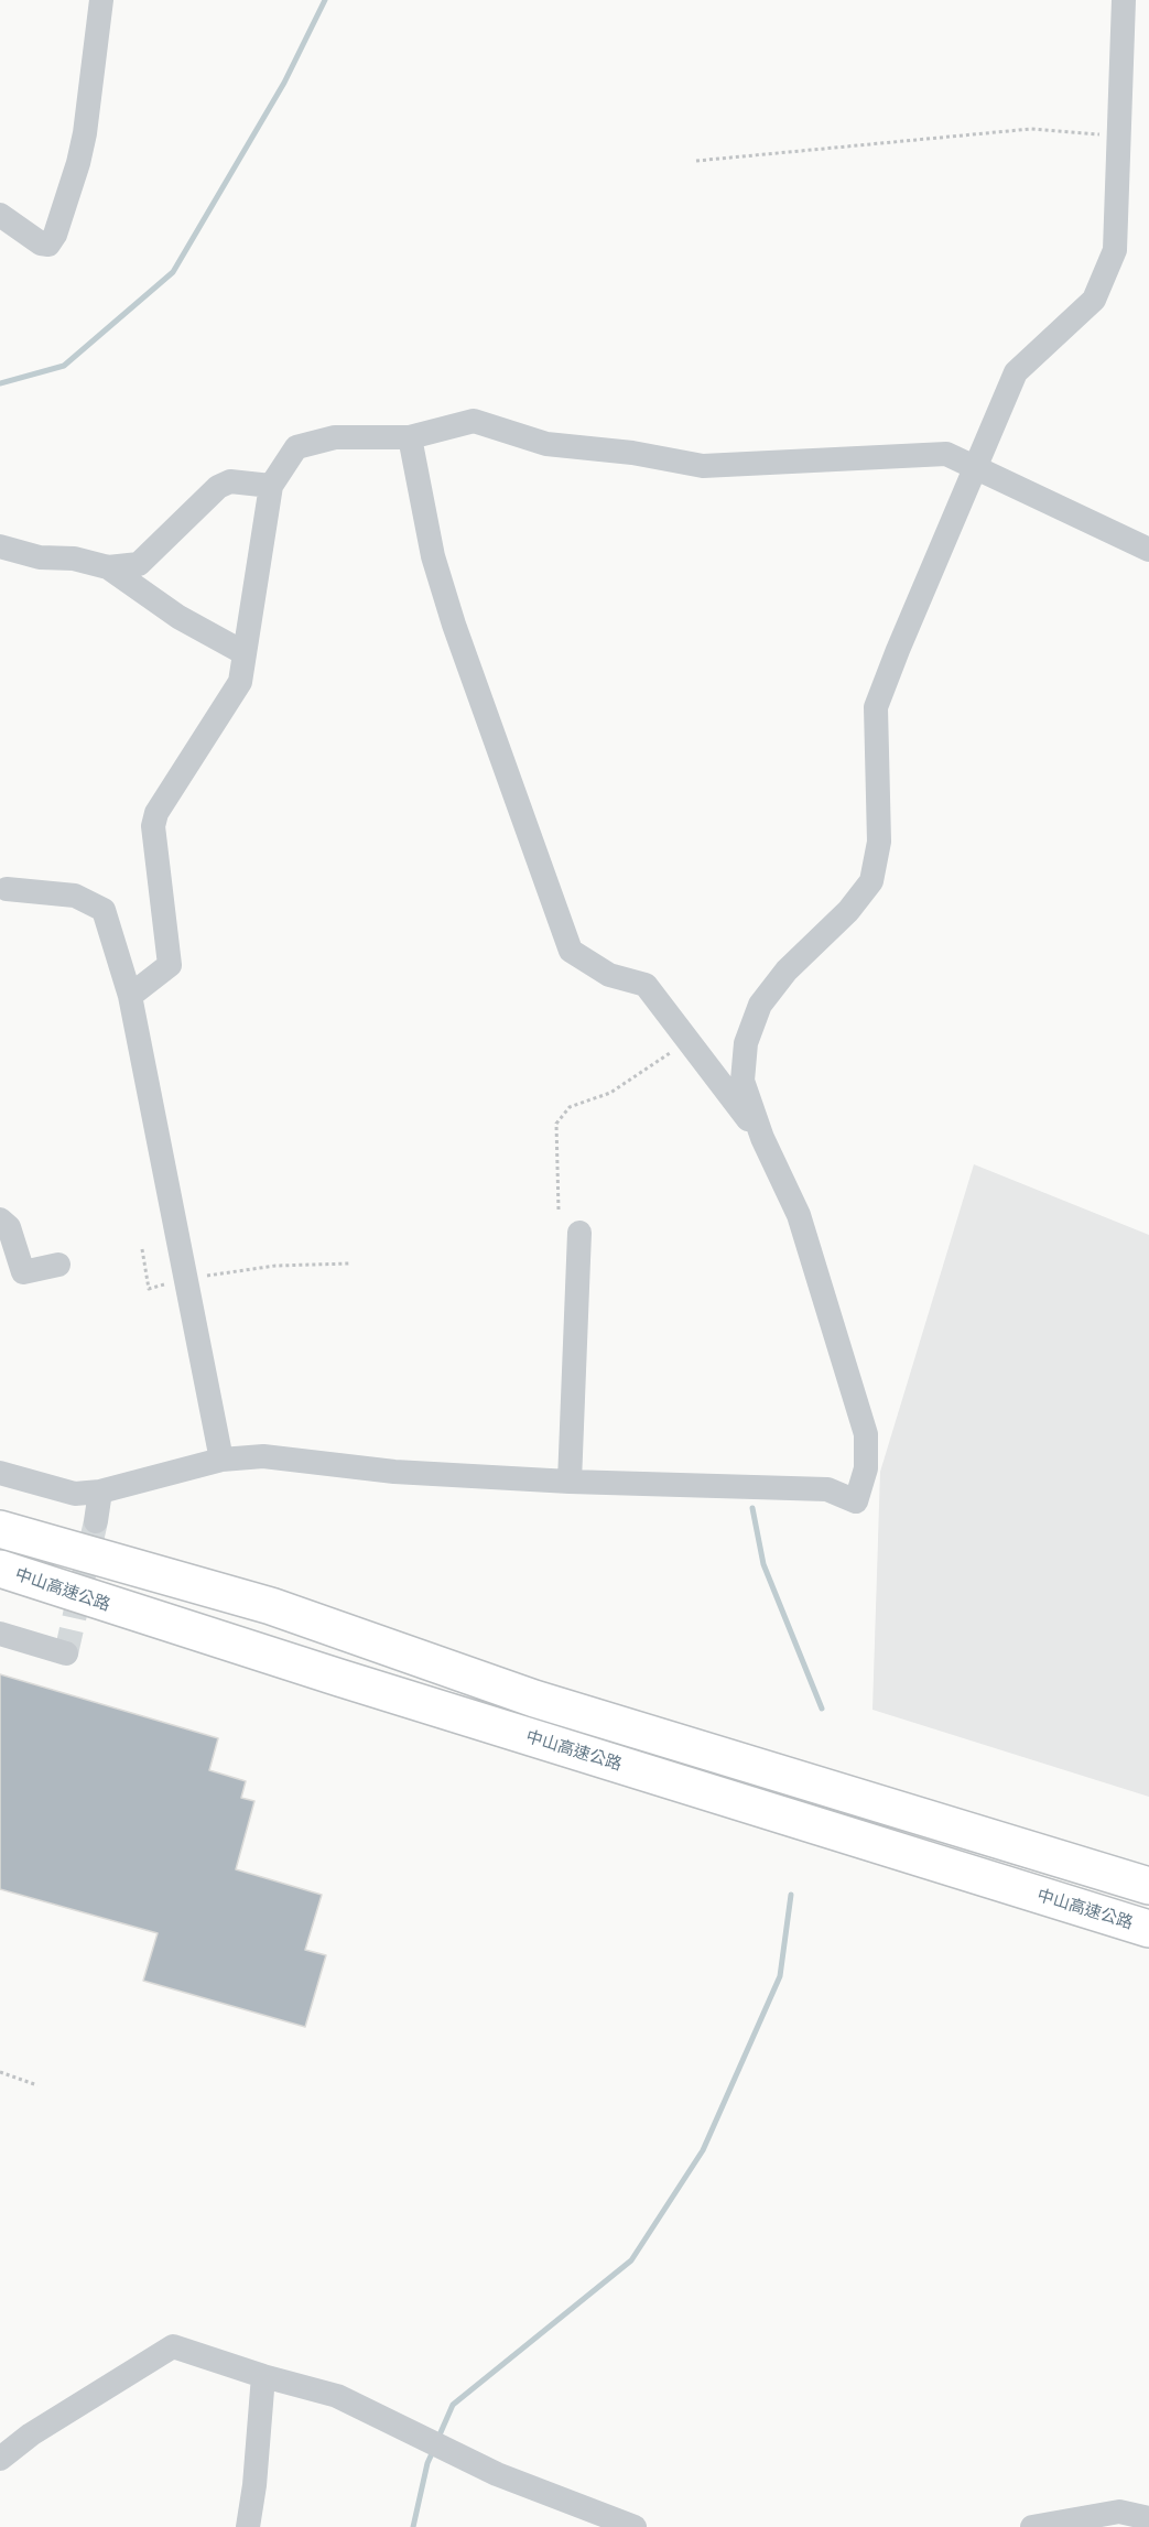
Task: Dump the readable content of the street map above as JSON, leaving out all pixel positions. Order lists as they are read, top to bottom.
{
  "streets": {
    "highway": ["中山高速公路"]
  }
}
